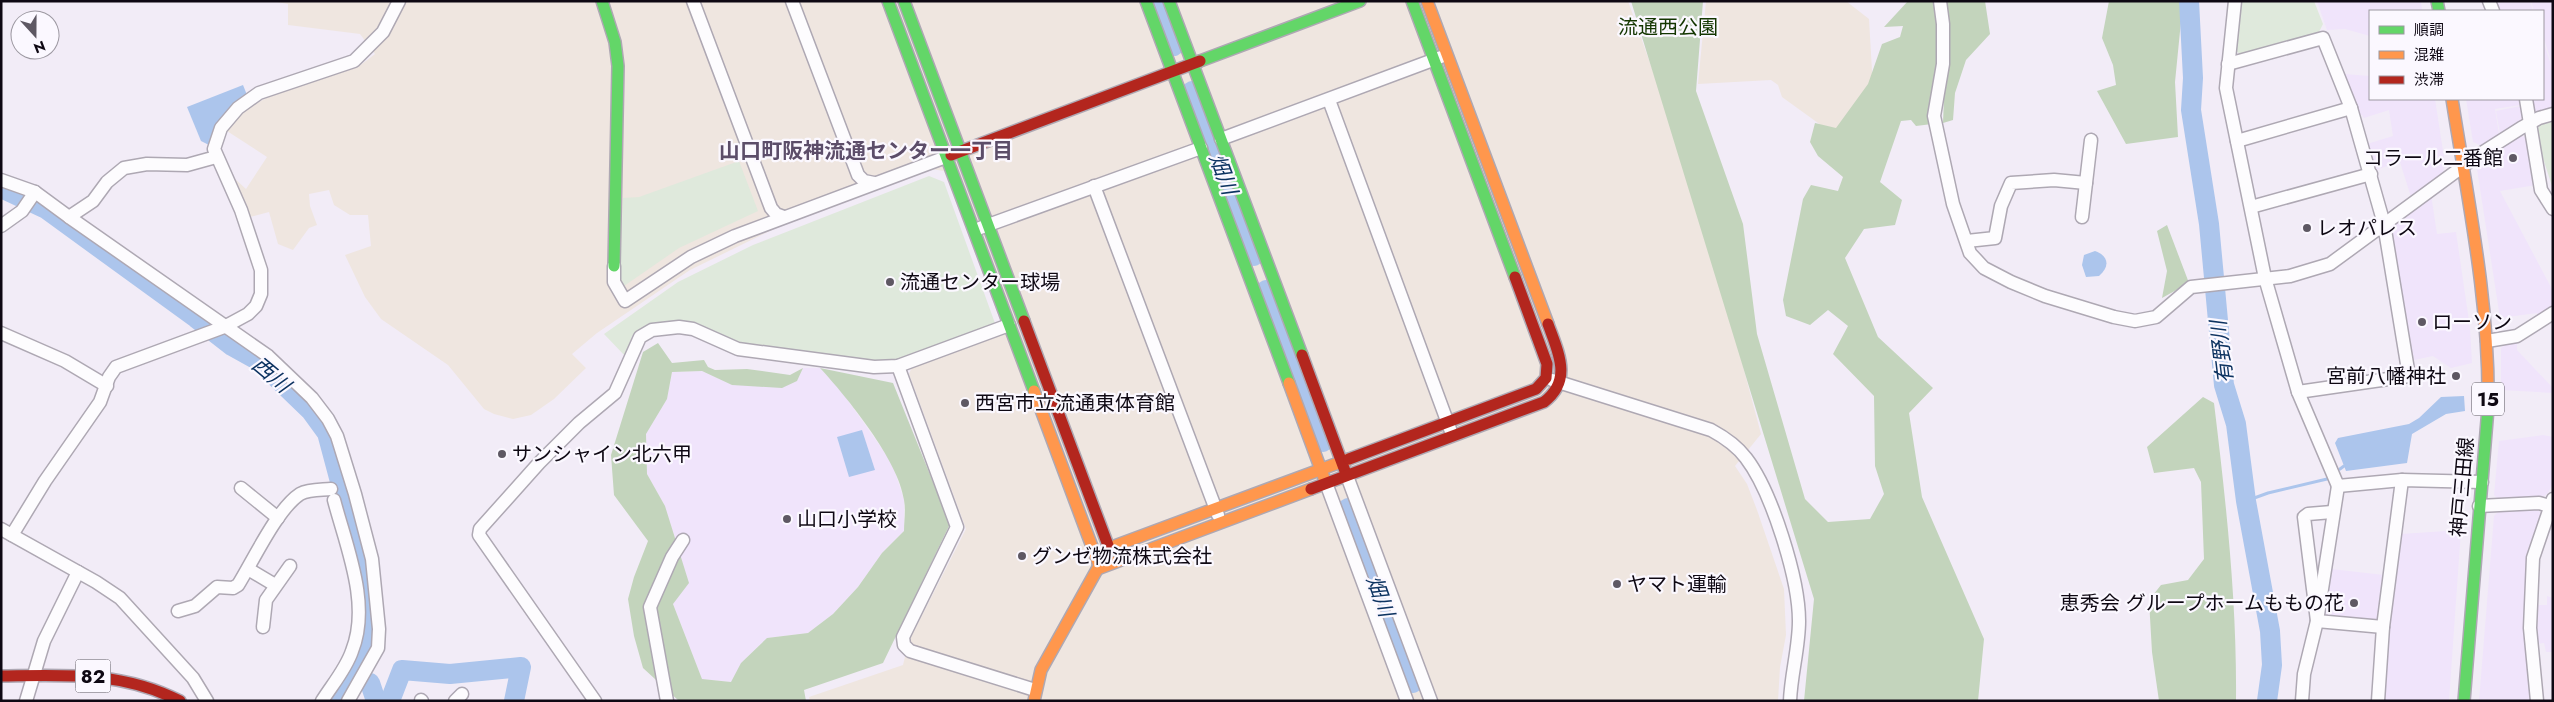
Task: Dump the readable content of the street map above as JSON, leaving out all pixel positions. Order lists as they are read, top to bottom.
{
  "streets": {
    "street": ["15", "神戸三田線", "82"]
  },
  "districts": ["山口町阪神流通センター一丁目"],
  "water": ["畑川", "有野川", "西川"],
  "parks": ["流通西公園"],
  "places": [
    "コラール二番館",
    "レオパレス",
    "流通センター球場",
    "ローソン",
    "宮前八幡神社",
    "西宮市立流通東体育館",
    "サンシャイン北六甲",
    "山口小学校",
    "グンゼ物流株式会社",
    "ヤマト運輸",
    "恵秀会 グループホームももの花"
  ],
  "legend": ["順調", "混雑", "渋滞"],
  "north": "bottom"
}
